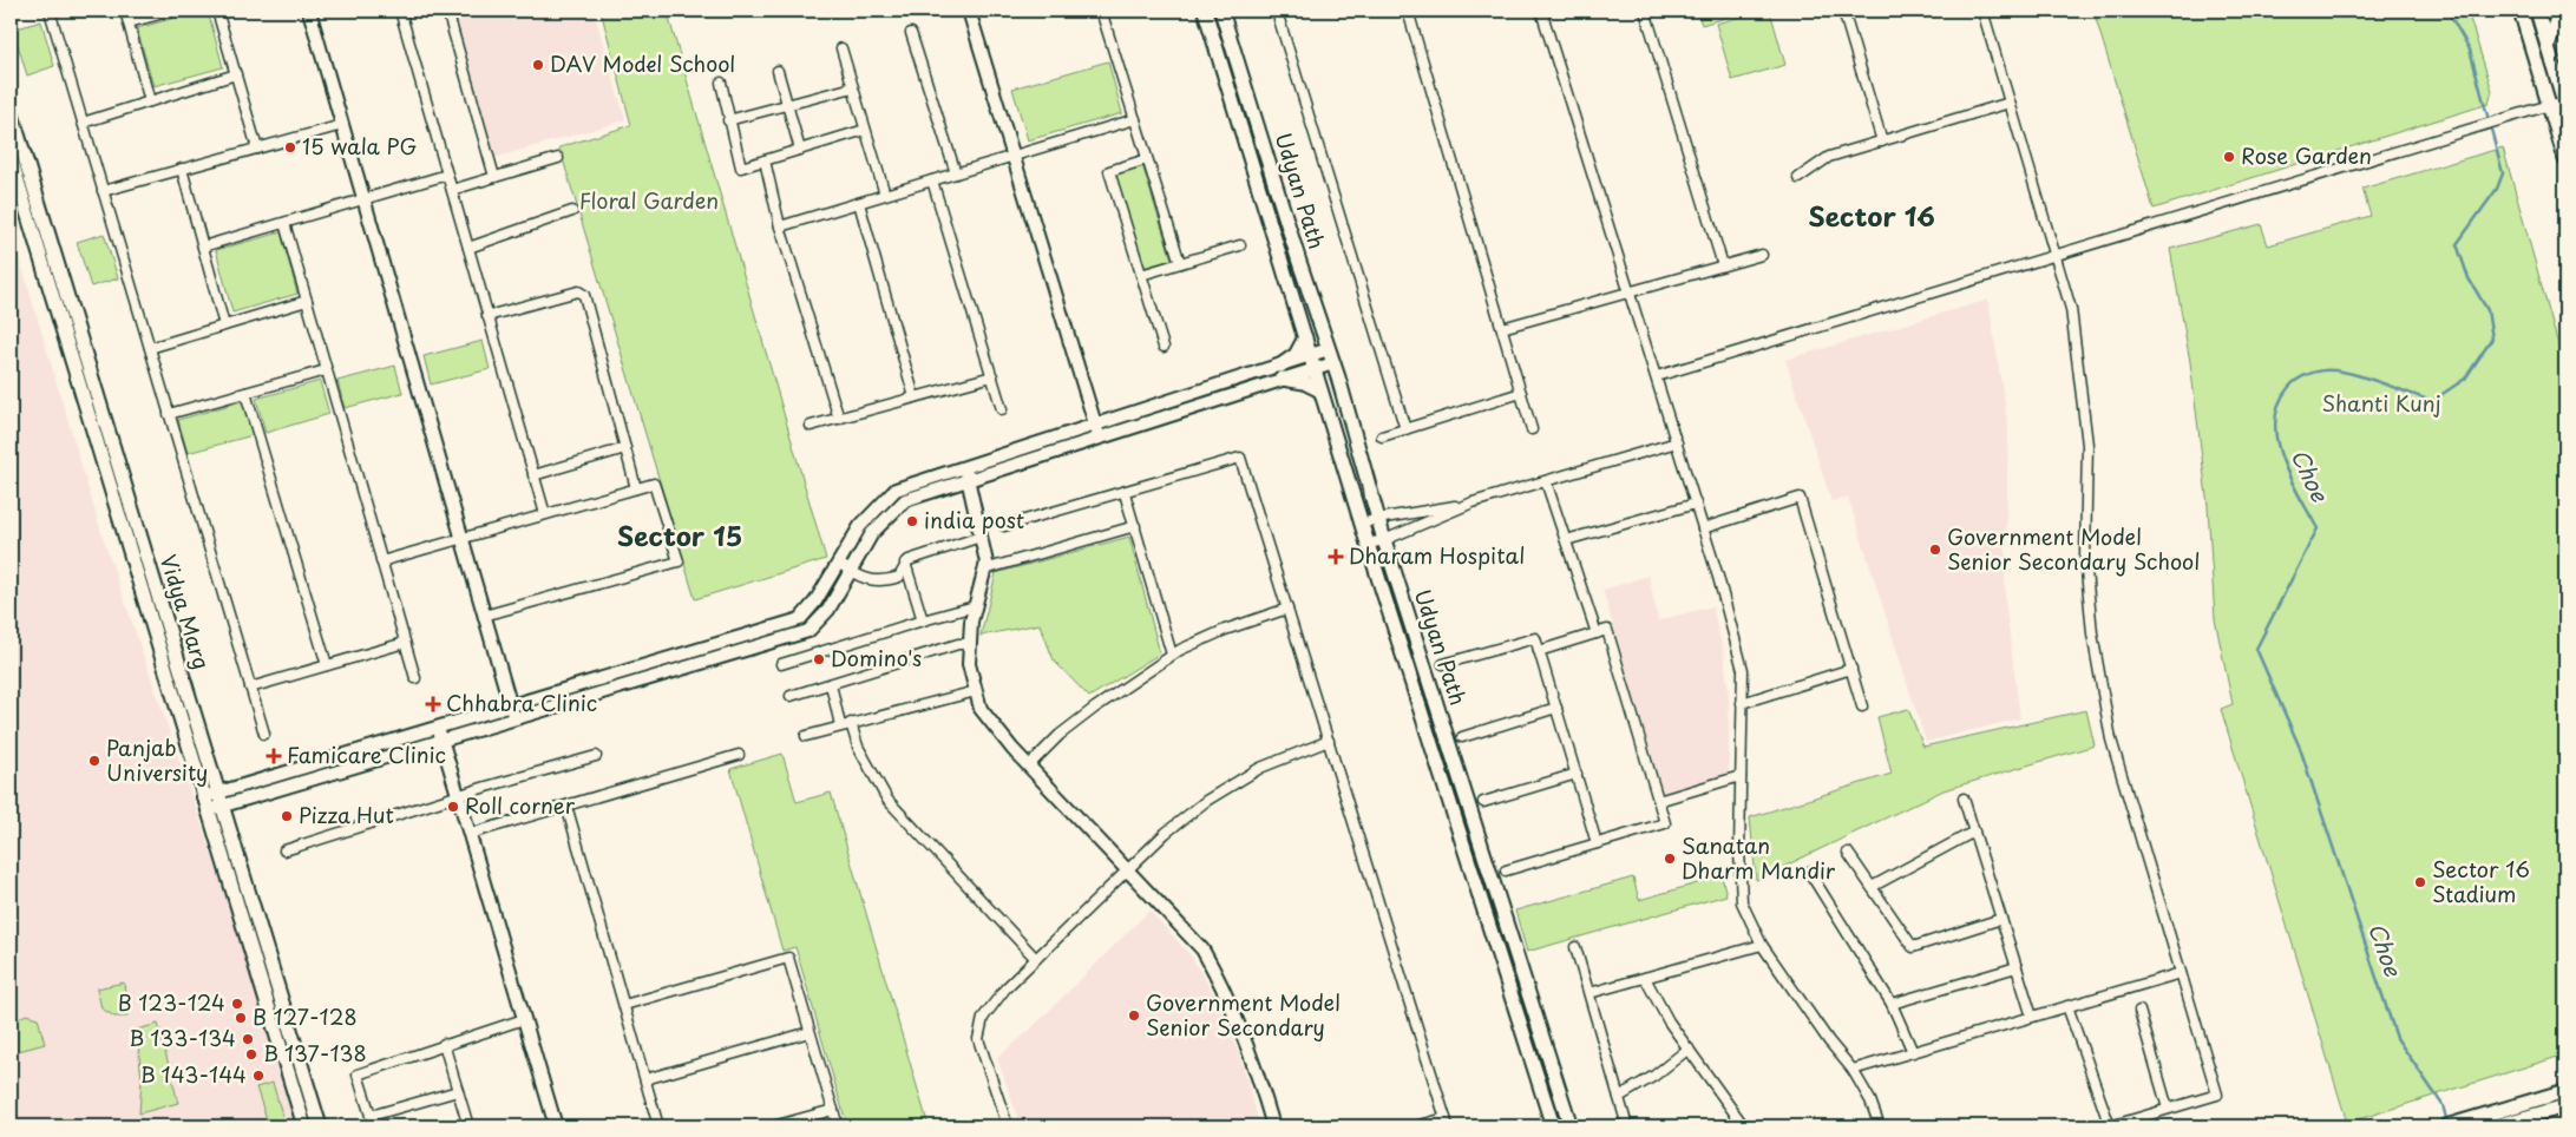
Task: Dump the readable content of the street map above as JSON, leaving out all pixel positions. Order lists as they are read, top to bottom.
{
  "streets": {
    "main road": ["Udyan Path", "Vidya Marg"]
  },
  "districts": ["Sector 16", "Sector 15"],
  "water": ["Choe"],
  "parks": ["Floral Garden", "Shanti Kunj"],
  "places": {
    "other": [
      "DAV Model School",
      "15 wala PG",
      "Rose Garden",
      "india post",
      "Government Model Senior Secondary School",
      "Domino's",
      "Panjab University",
      "Roll corner",
      "Pizza Hut",
      "Sanatan Dharm Mandir",
      "Sector 16 Stadium",
      "B 123-124",
      "Government Model Senior Secondary",
      "B 127-128",
      "B 133-134",
      "B 137-138",
      "B 143-144"
    ],
    "health": ["Dharam Hospital", "Chhabra Clinic", "Famicare Clinic"]
  }
}
